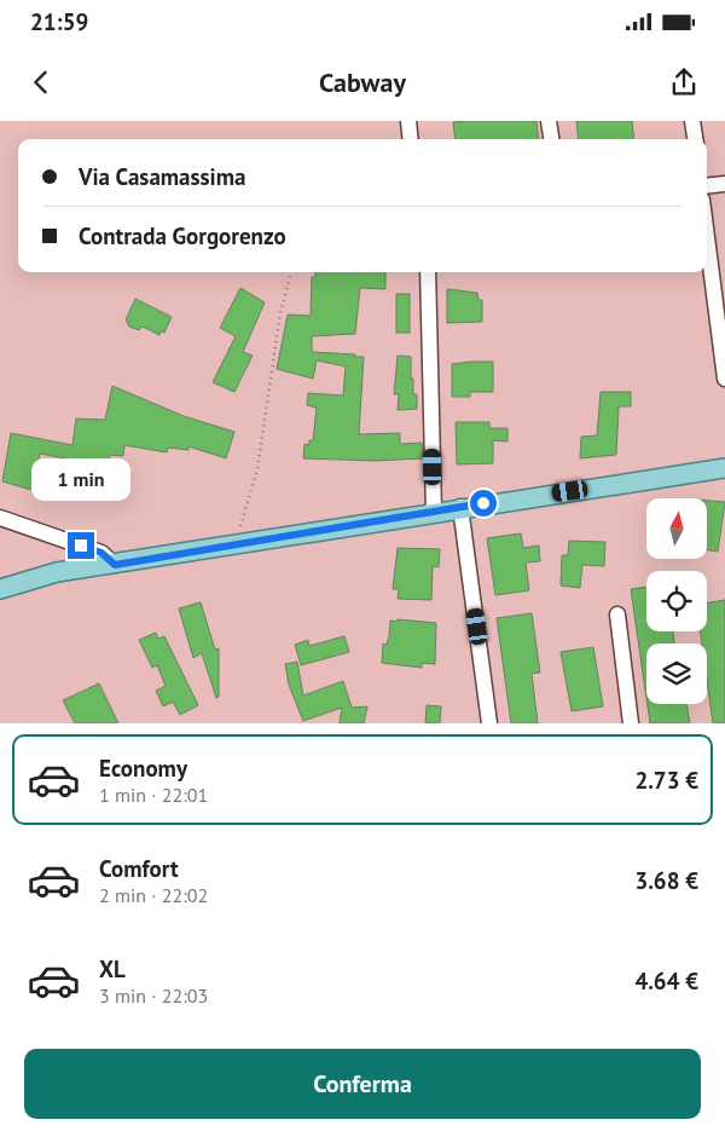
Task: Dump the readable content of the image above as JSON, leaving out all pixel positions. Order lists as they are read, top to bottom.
{
  "north": "top",
  "page": {
    "status": "21:59",
    "header": "Cabway",
    "banner": ["Via Casamassima", "Contrada Gorgorenzo"],
    "bubble": "1 min",
    "list": [
      {
        "name": "Economy",
        "note": "1 min · 22:01",
        "value": "2.73 €"
      },
      {
        "name": "Comfort",
        "note": "2 min · 22:02",
        "value": "3.68 €"
      },
      {
        "name": "XL",
        "note": "3 min · 22:03",
        "value": "4.64 €"
      }
    ],
    "buttons": "Conferma"
  }
}
